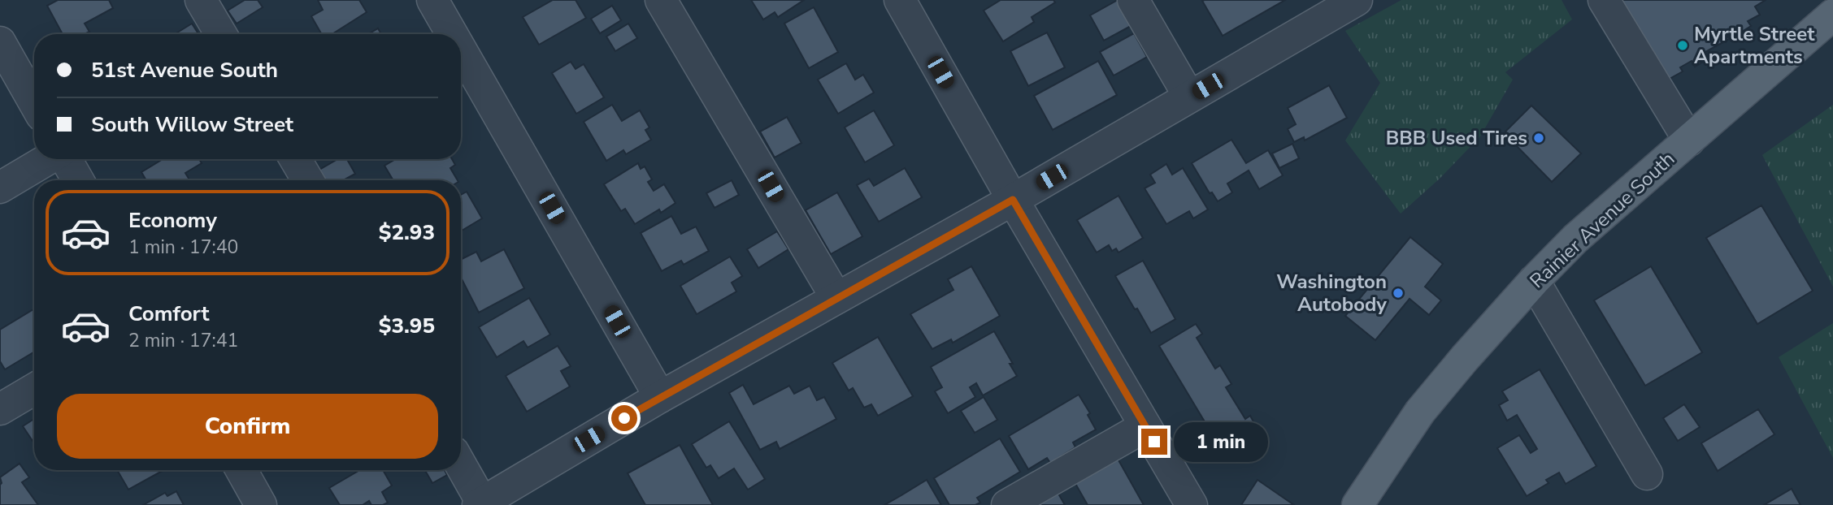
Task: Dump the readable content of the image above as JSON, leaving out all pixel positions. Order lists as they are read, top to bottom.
{
  "streets": {
    "main road": ["Rainier Avenue South"]
  },
  "places": ["Myrtle Street Apartments", "BBB Used Tires", "Washington Autobody"],
  "page": {
    "banner": ["51st Avenue South", "South Willow Street"],
    "list": [
      {
        "name": "Economy",
        "note": "1 min · 17:40",
        "value": "$2.93"
      },
      {
        "name": "Comfort",
        "note": "2 min · 17:41",
        "value": "$3.95"
      }
    ],
    "buttons": "Confirm",
    "bubble": "1 min"
  }
}
